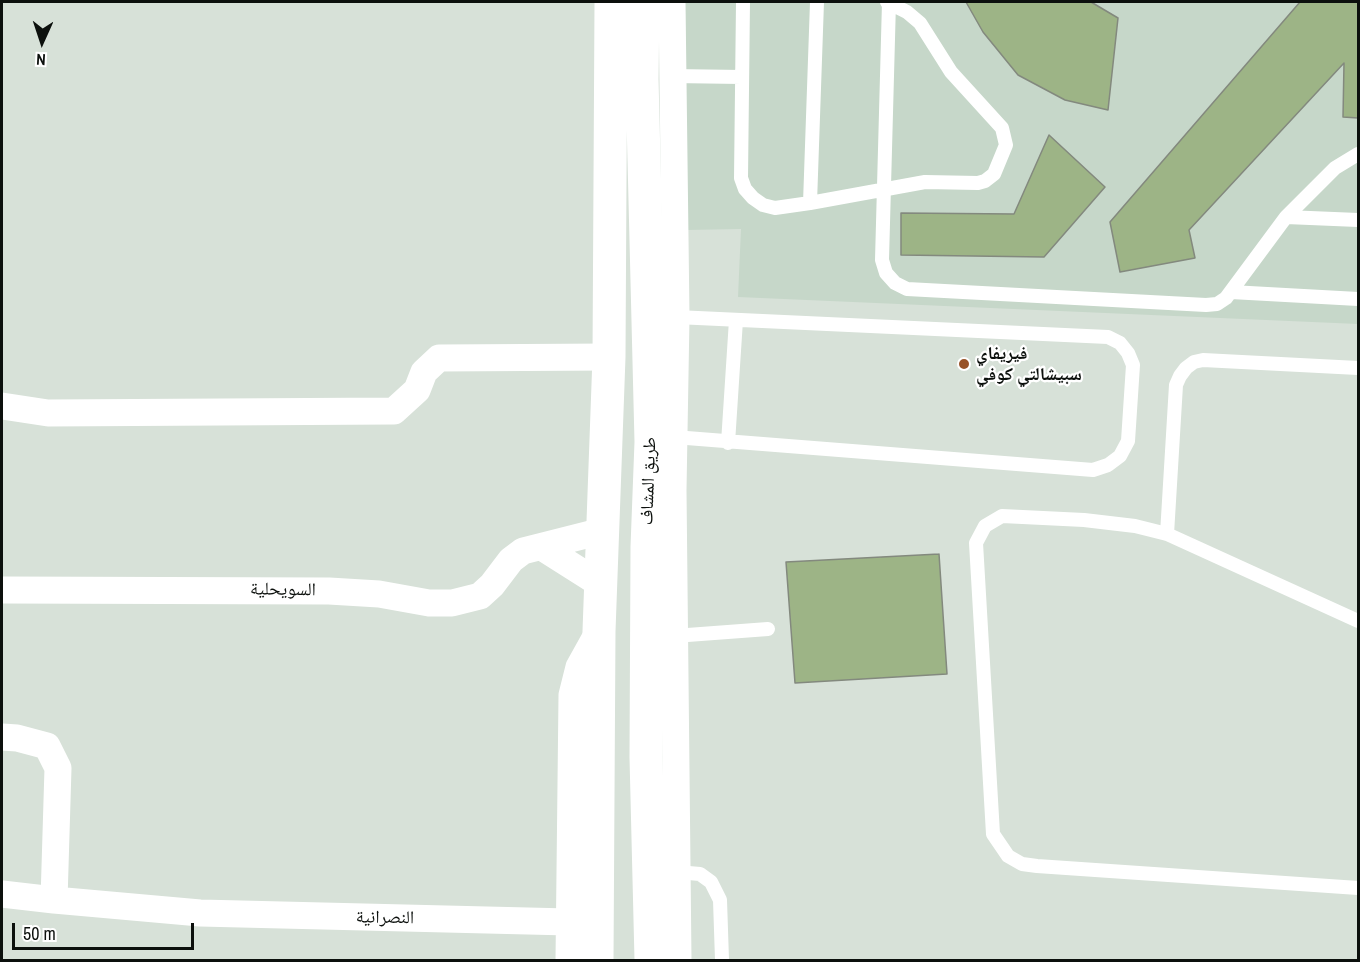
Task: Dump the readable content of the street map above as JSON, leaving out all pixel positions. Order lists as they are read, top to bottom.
{
  "streets": {
    "street": ["طريق المشاف", "السويحلية", "النصرانية"]
  },
  "places": ["فيريفاي سبيشالتي كوفي"],
  "scale_bar": "50 m",
  "north": "bottom"
}
